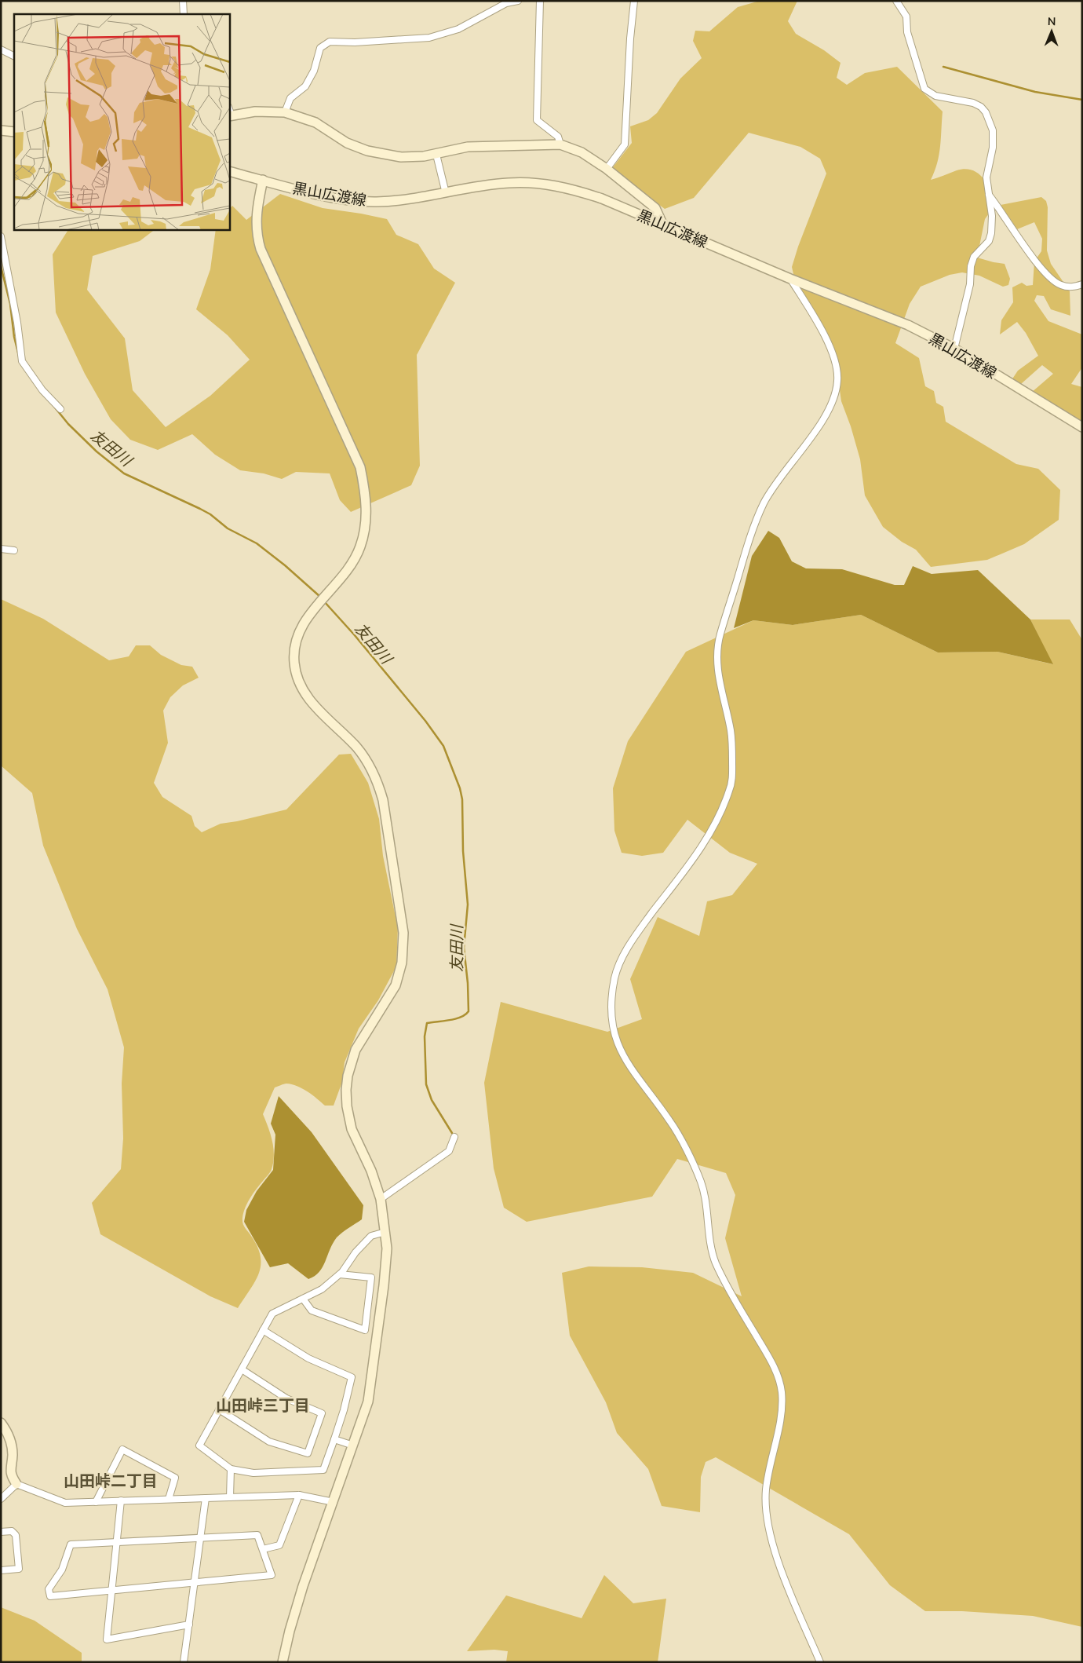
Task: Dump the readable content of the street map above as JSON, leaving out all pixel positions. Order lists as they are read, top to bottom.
{
  "streets": {
    "street": ["黒山広渡線"]
  },
  "districts": ["山田峠三丁目", "山田峠二丁目"],
  "water": ["友田川"],
  "north": "top"
}
